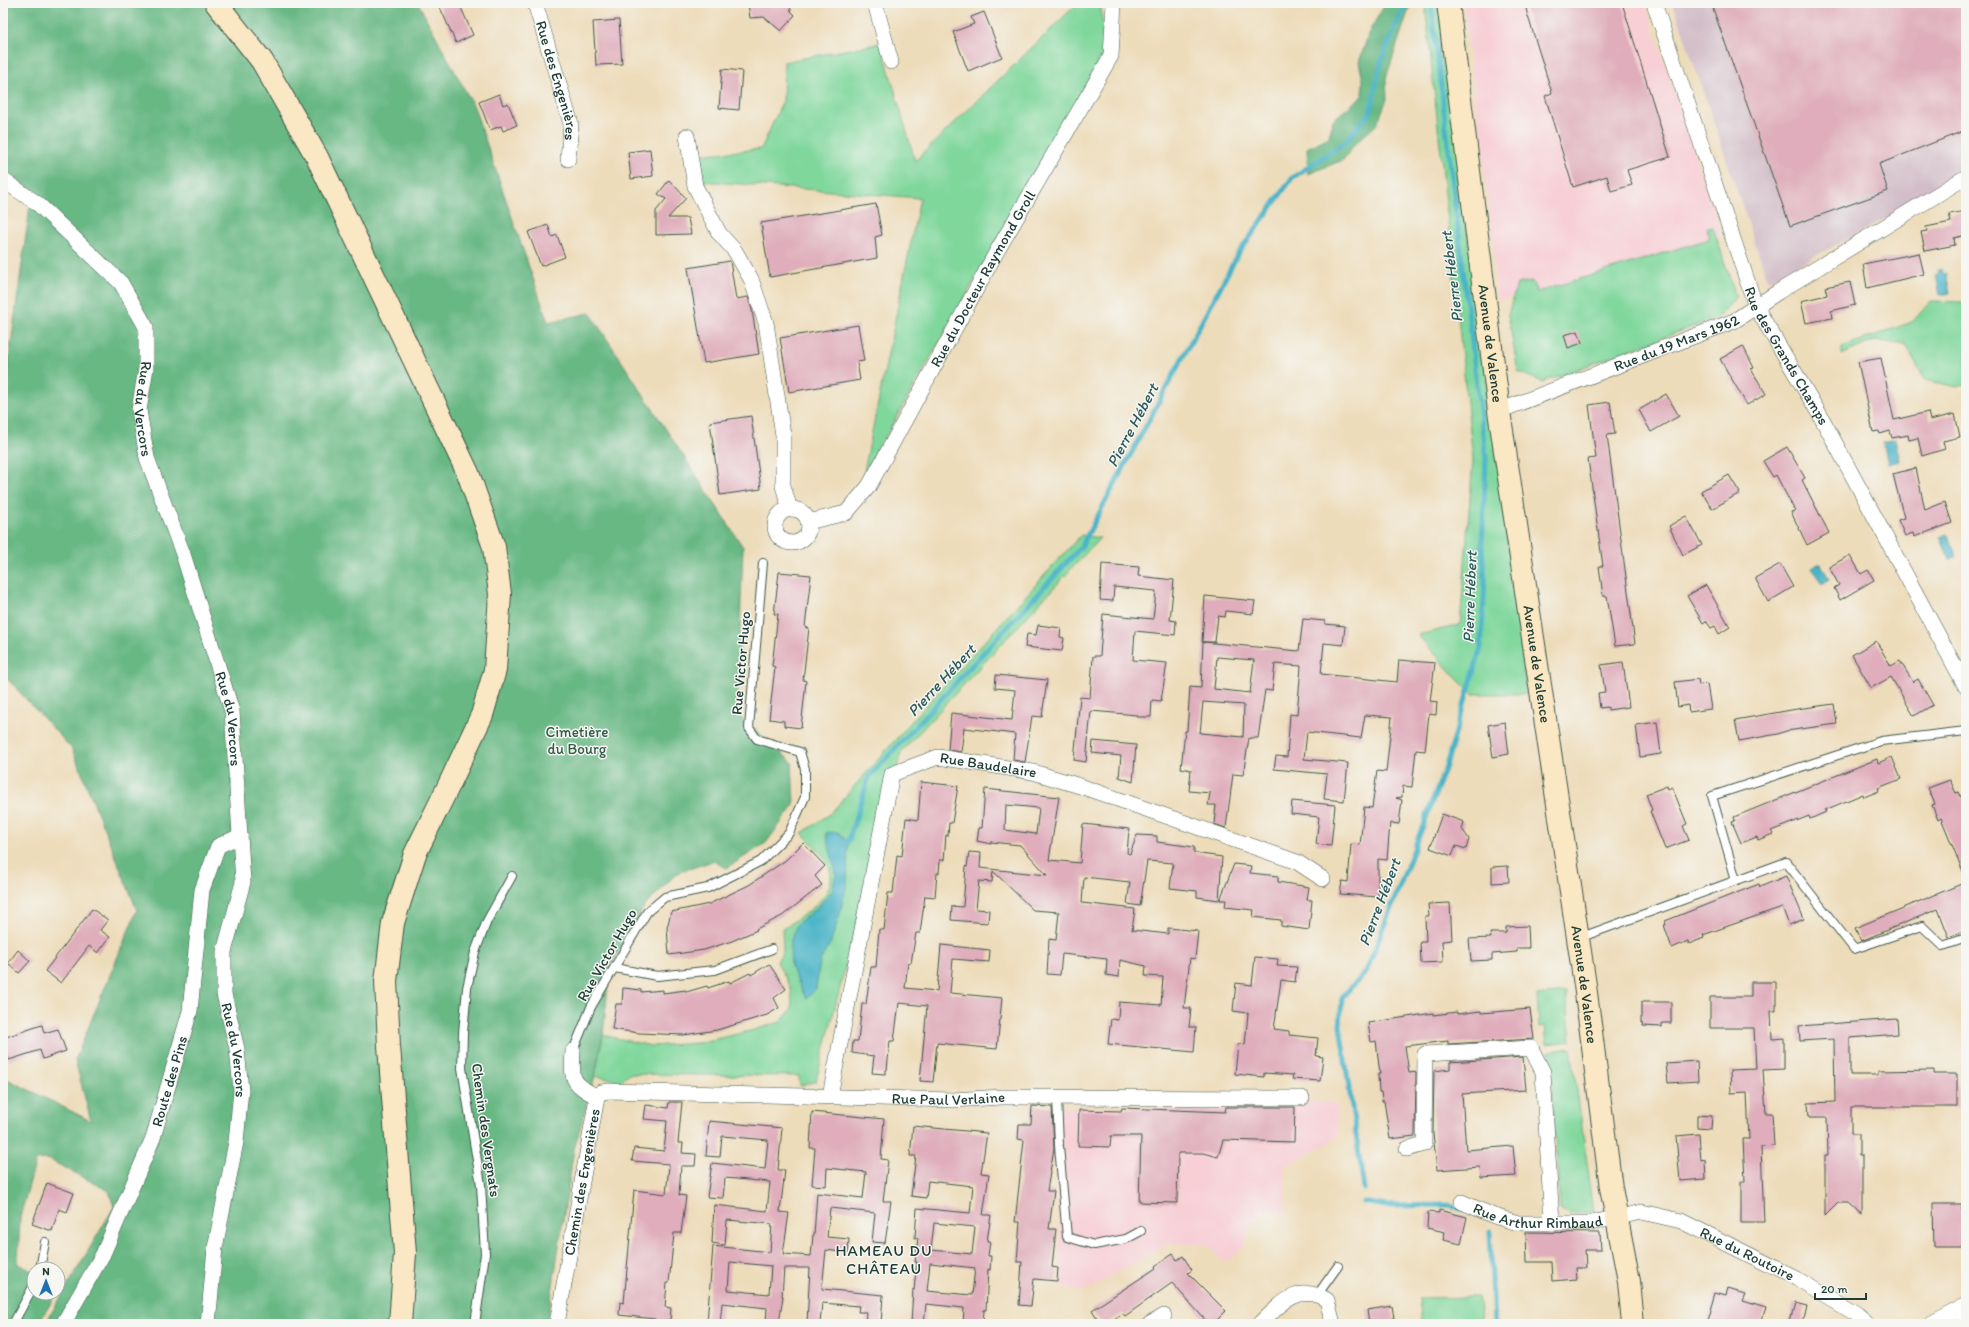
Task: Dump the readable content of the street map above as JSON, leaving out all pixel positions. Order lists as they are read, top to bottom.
{
  "streets": {
    "main road": ["Avenue de Valence"],
    "street": [
      "Rue des Engenières",
      "Rue du Docteur Raymond Groll",
      "Rue du 19 Mars 1962",
      "Rue des Grands Champs",
      "Rue du Vercors",
      "Rue Baudelaire",
      "Route des Pins",
      "Rue Paul Verlaine",
      "Chemin des Engenières",
      "Rue Arthur Rimbaud",
      "Rue du Routoire"
    ],
    "lane": ["Rue Victor Hugo", "Chemin des Vergnats"]
  },
  "crossings": [
    ["Rue du 19 Mars 1962", "Avenue de Valence"],
    ["Rue du 19 Mars 1962", "Rue des Grands Champs"],
    ["Avenue de Valence", "Rue Arthur Rimbaud"],
    ["Avenue de Valence", "Rue du Routoire"],
    ["Rue du Vercors", "Route des Pins"],
    ["Rue Victor Hugo", "Chemin des Engenières"],
    ["Rue Baudelaire", "Rue Paul Verlaine"],
    ["Rue Paul Verlaine", "Chemin des Engenières"],
    ["Rue Arthur Rimbaud", "Rue du Routoire"]
  ],
  "districts": ["HAMEAU DU CHÂTEAU"],
  "water": ["Pierre Hébert"],
  "parks": ["Cimetière du Bourg"],
  "scale_bar": "20 m",
  "north": "top"
}
